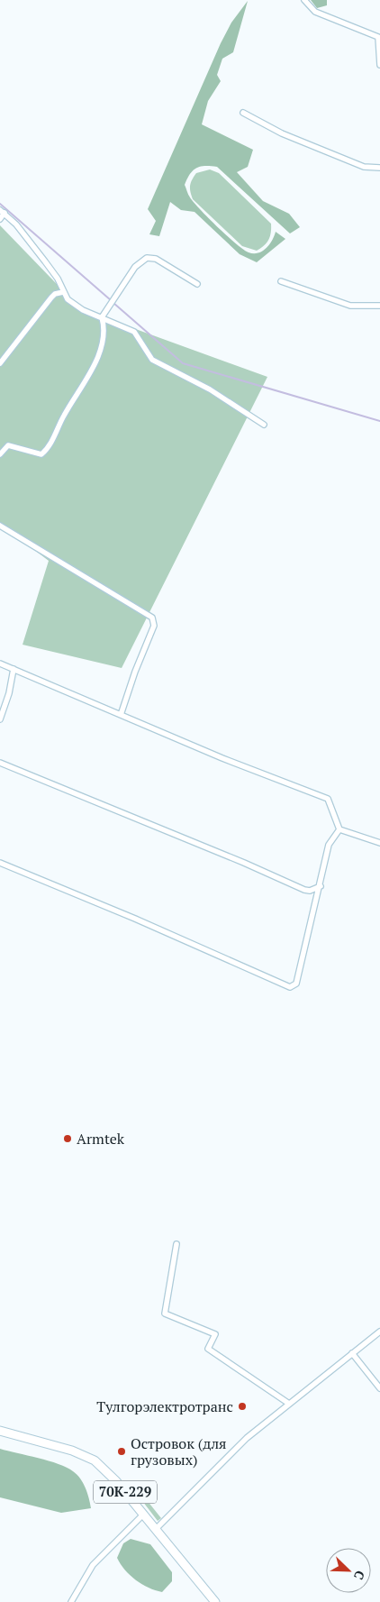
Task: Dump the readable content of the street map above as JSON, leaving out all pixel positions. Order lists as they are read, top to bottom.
{
  "streets": {
    "main road": ["70К-229"]
  },
  "places": ["Armtek", "Тулгорэлектротранс", "Островок (для грузовых)"],
  "north": "bottom right"
}
